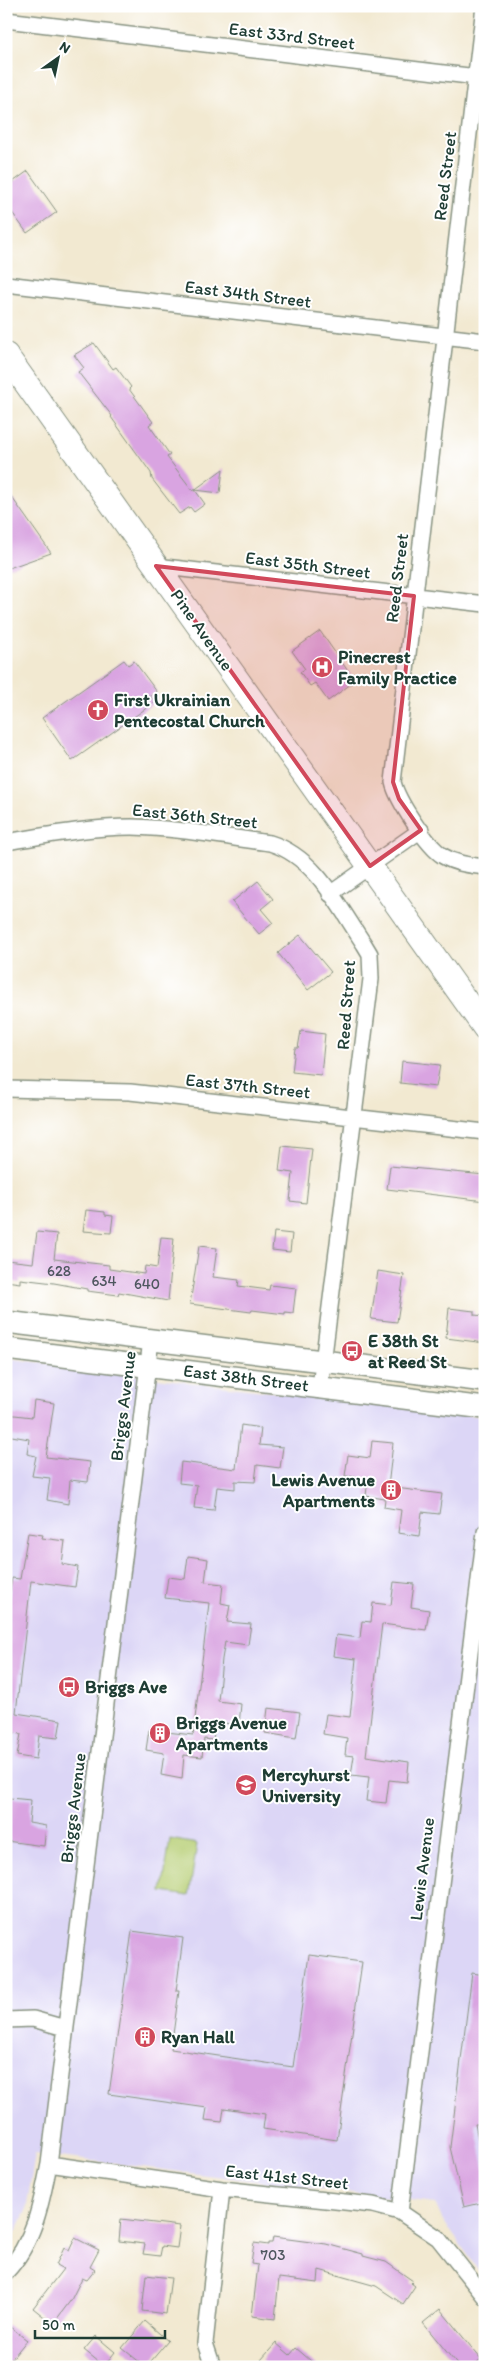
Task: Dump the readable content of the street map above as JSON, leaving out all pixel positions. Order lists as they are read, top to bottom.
{
  "streets": {
    "main road": ["Pine Avenue", "East 38th Street"],
    "street": [
      "East 33rd Street",
      "Reed Street",
      "East 34th Street",
      "East 35th Street",
      "East 36th Street",
      "East 37th Street",
      "Briggs Avenue",
      "Lewis Avenue",
      "East 41st Street"
    ]
  },
  "crossings": [
    ["East 33rd Street", "Reed Street"],
    ["Reed Street", "East 34th Street"],
    ["Reed Street", "East 35th Street"],
    ["Reed Street", "East 36th Street"],
    ["Reed Street", "East 37th Street"],
    ["Reed Street", "East 38th Street"],
    ["East 35th Street", "Pine Avenue"],
    ["East 38th Street", "Briggs Avenue"],
    ["Briggs Avenue", "East 41st Street"],
    ["Lewis Avenue", "East 41st Street"]
  ],
  "places": {
    "hospital": ["Pinecrest Family Practice"],
    "church": ["First Ukrainian Pentecostal Church"],
    "bus stop": ["E 38th St at Reed St", "Briggs Ave"],
    "building": ["Lewis Avenue Apartments", "Briggs Avenue Apartments", "Ryan Hall"],
    "school or university": ["Mercyhurst University"]
  },
  "house_numbers": [
    "628",
    "634",
    "640",
    "703"
  ],
  "scale_bar": "50 m",
  "north": "top right"
}
